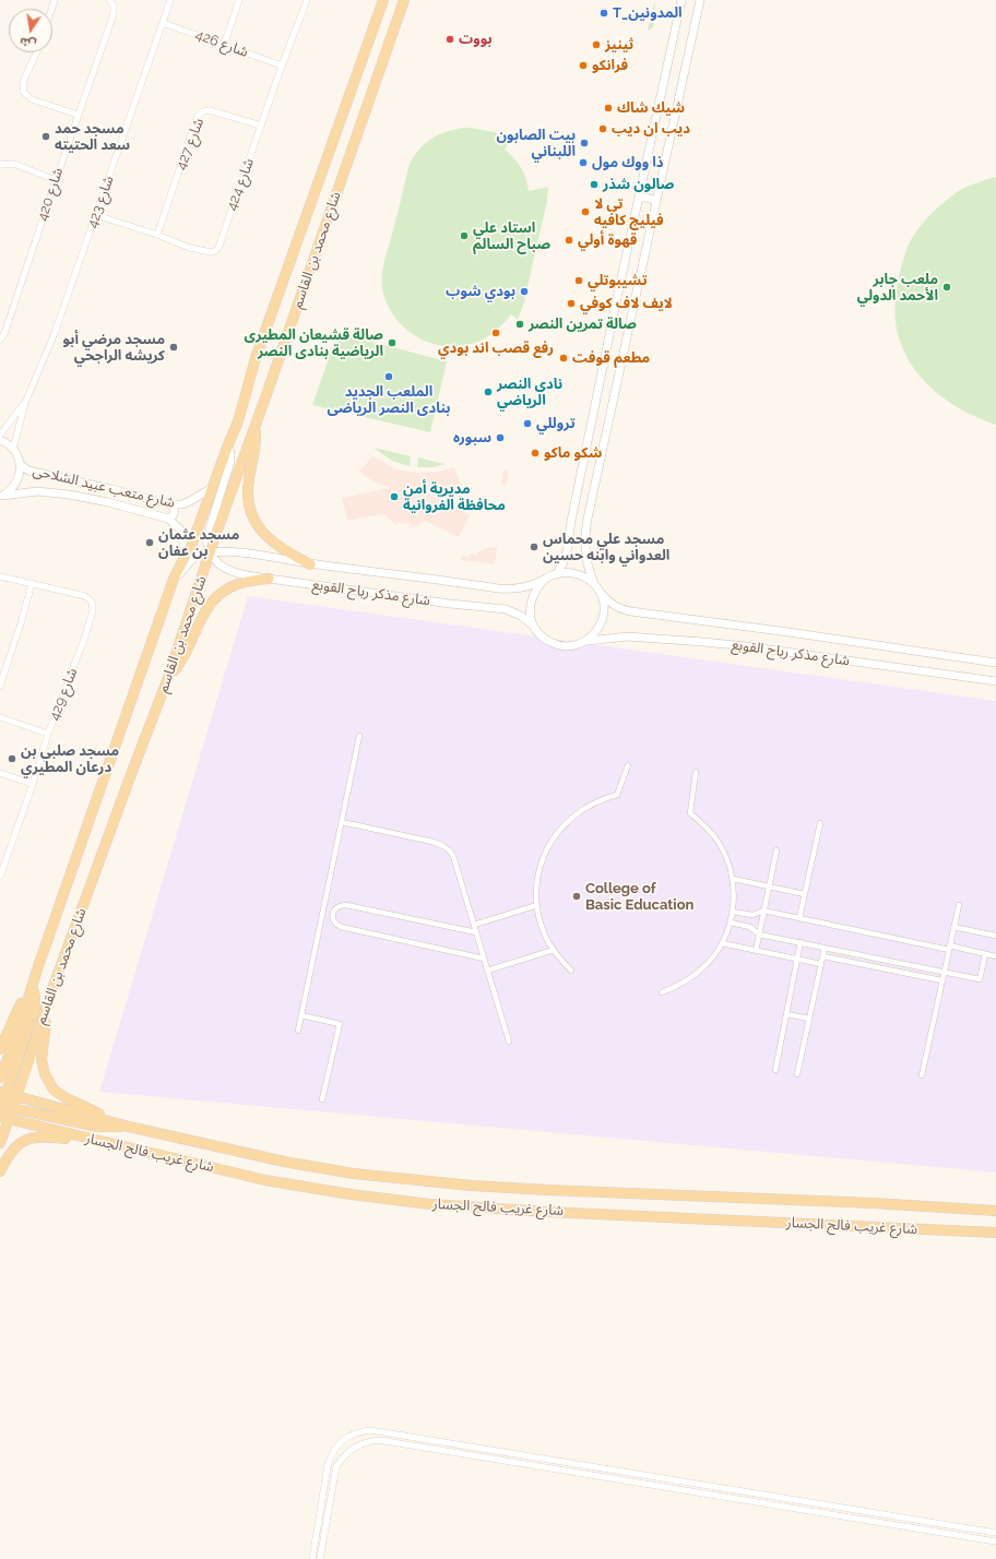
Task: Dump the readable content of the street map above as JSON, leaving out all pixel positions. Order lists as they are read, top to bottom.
{
  "streets": {
    "main road": ["شارع محمد بن القاسم", "شارع غريب فالح الجسار"],
    "street": [
      "شارع 426",
      "شارع 427",
      "شارع 424",
      "شارع 420",
      "شارع 423",
      "شارع متعب عبيد الشلاحى",
      "شارع مذكر رباح القوبع",
      "شارع 429"
    ]
  },
  "crossings": [
    ["شارع 426", "شارع 424"],
    ["شارع 426", "شارع 423"],
    ["شارع 427", "شارع 424"],
    ["شارع 424", "شارع 423"],
    ["شارع محمد بن القاسم", "شارع متعب عبيد الشلاحى"],
    ["شارع محمد بن القاسم", "شارع مذكر رباح القوبع"],
    ["شارع محمد بن القاسم", "شارع غريب فالح الجسار"]
  ],
  "places": [
    "T_المدونين",
    "بووت",
    "ثينيز",
    "فرانكو",
    "شيك شاك",
    "ديب ان ديب",
    "مسجد حمد سعد الحتيته",
    "بيت الصابون اللبناني",
    "ذا ووك مول",
    "صالون شذر",
    "تي لا فيليج كافيه",
    "استاد علي صباح السالم",
    "قهوة أولي",
    "تشيبوتلي",
    "ملعب جابر الأحمد الدولي",
    "بودي شوب",
    "لايف لاف كوفي",
    "صالة تمرين النصر",
    "رفع قصب اند بودي",
    "صالة قشيعان المطيرى الرياضية بنادى النصر",
    "مسجد مرضي أبو كريشه الراجحي",
    "مطعم قوفت",
    "الملعب الجديد بنادى النصر الرياضى",
    "نادي النصر الرياضي",
    "تروللي",
    "سبوره",
    "شكو ماكو",
    "مديرية أمن محافظة الفروانية",
    "مسجد عثمان بن عفان",
    "مسجد علي محماس العدواني وابنه حسين",
    "مسجد صلبي بن درعان المطيري",
    "College of Basic Education"
  ],
  "north": "bottom"
}
